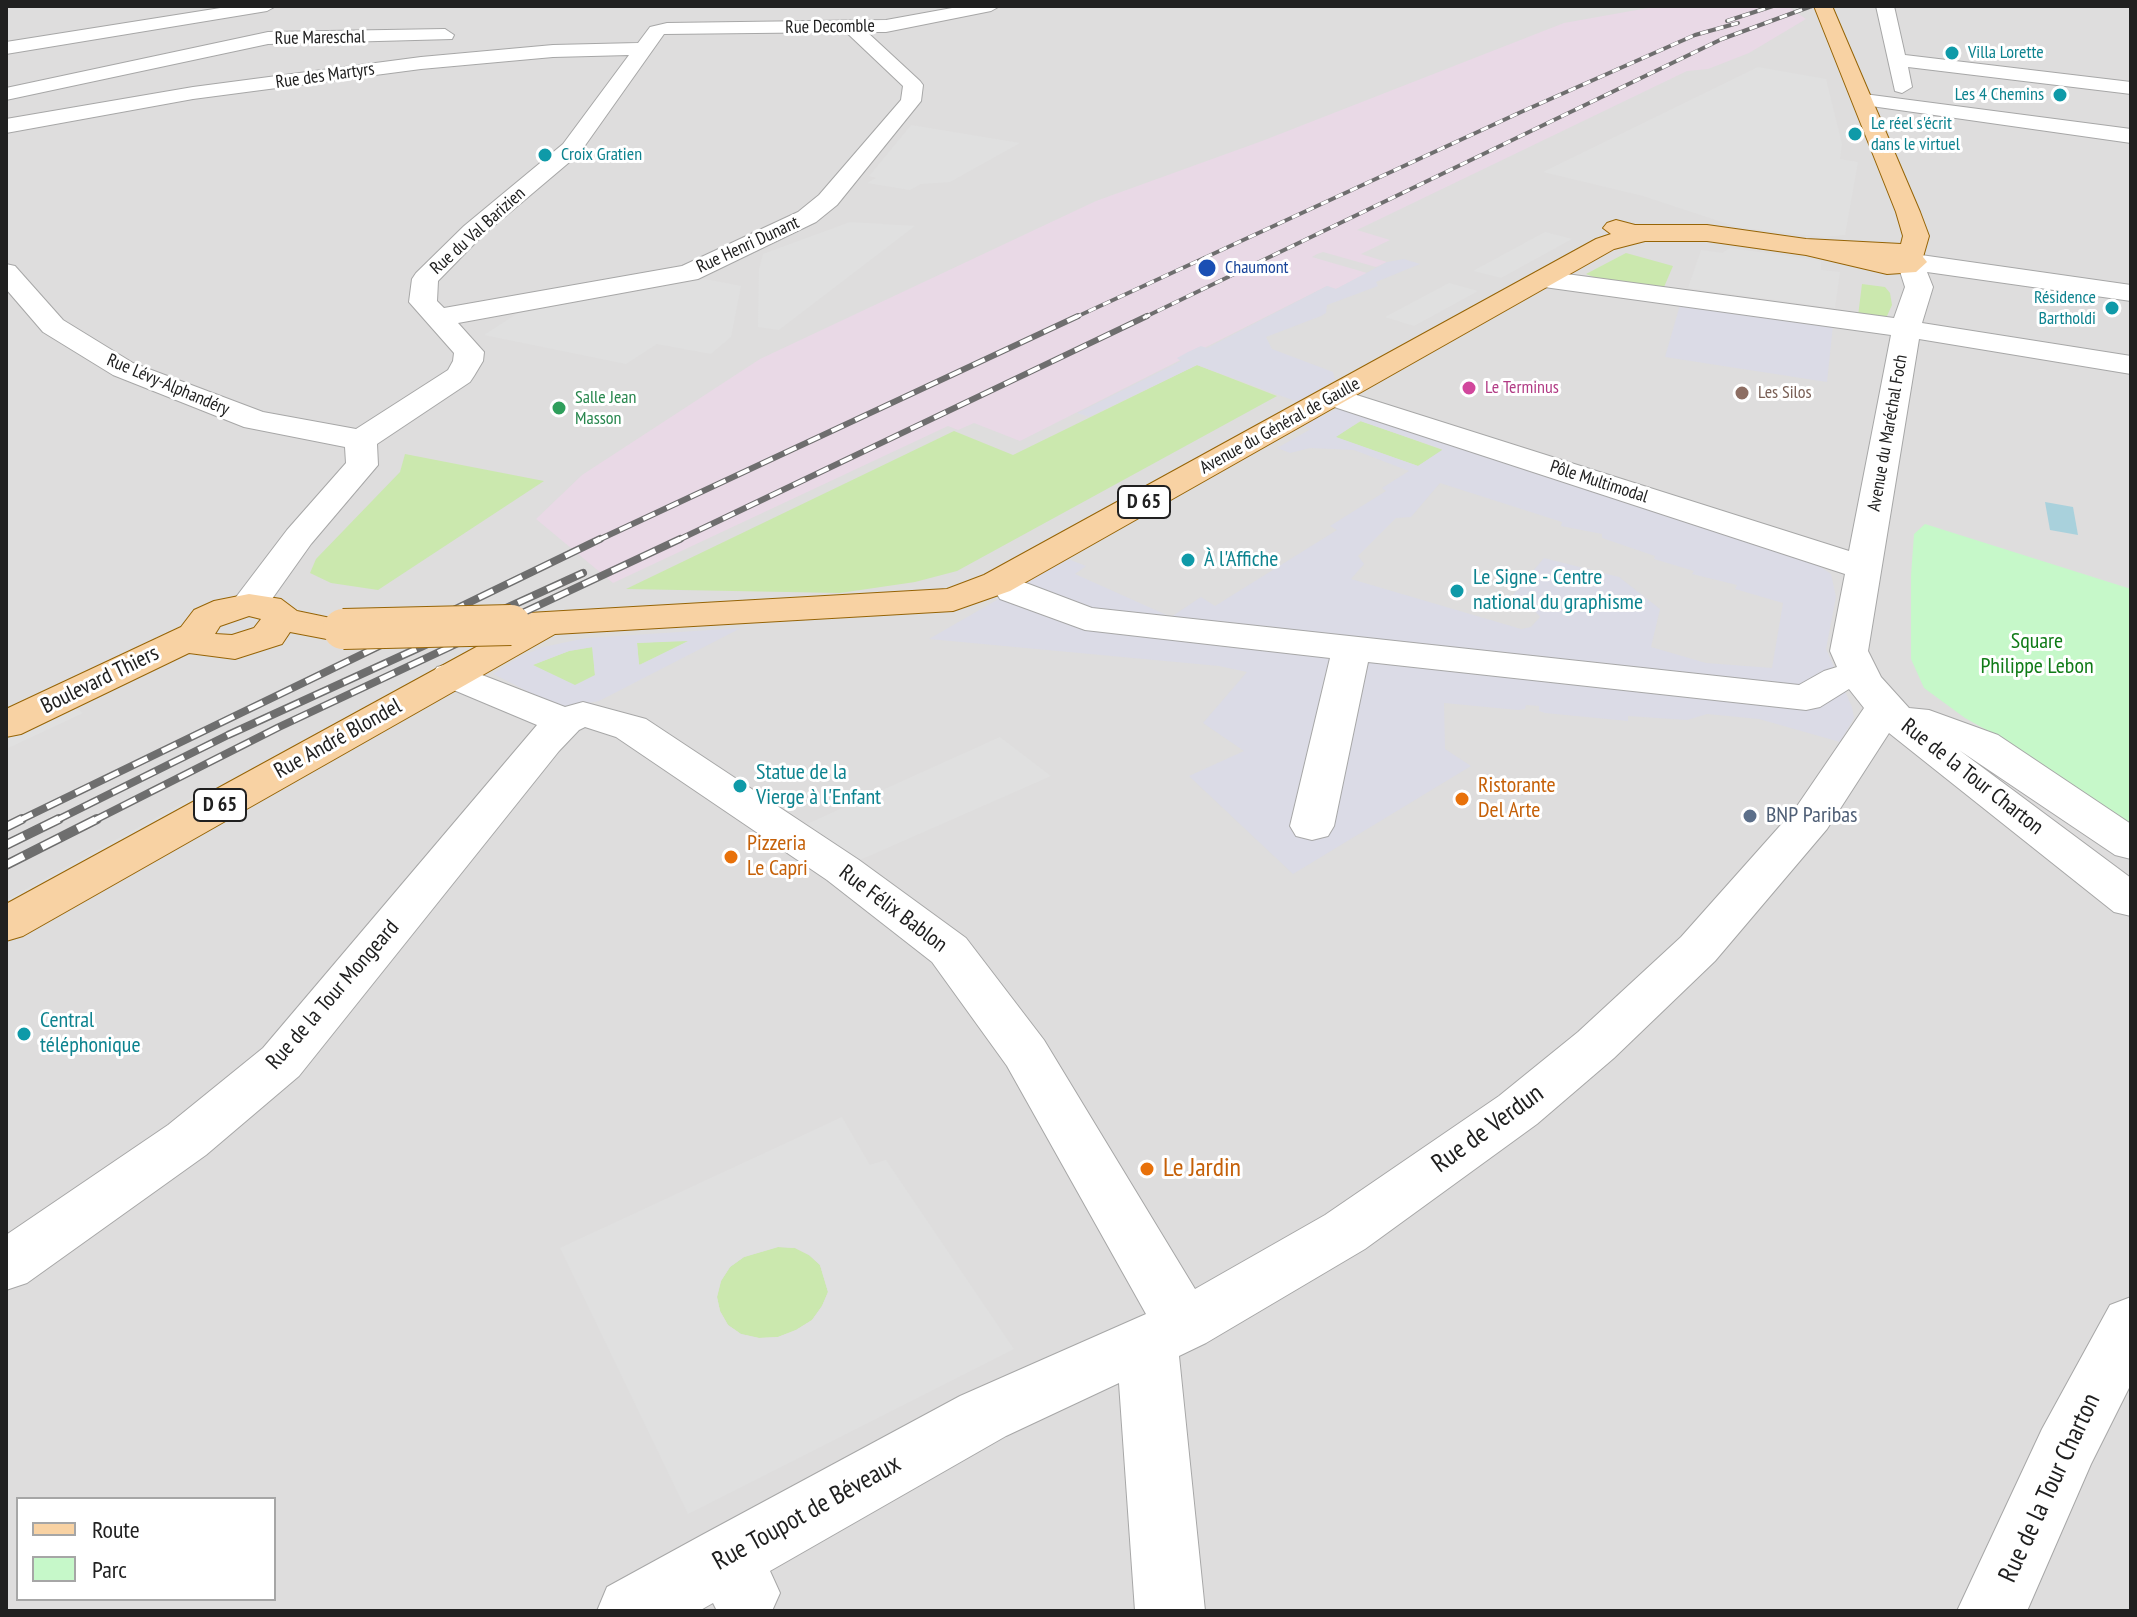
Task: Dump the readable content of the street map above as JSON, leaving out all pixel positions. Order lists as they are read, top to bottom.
{
  "streets": {
    "main road": [
      "Avenue du Général de Gaulle",
      "Avenue du Maréchal Foch",
      "D 65",
      "Boulevard Thiers",
      "Rue André Blondel"
    ],
    "street": [
      "Rue Decomble",
      "Rue Mareschal",
      "Rue des Martyrs",
      "Rue du Val Barizien",
      "Rue Henri Dunant",
      "Rue Lévy-Alphandéry",
      "Pôle Multimodal",
      "Rue de la Tour Charton",
      "Rue Félix Bablon",
      "Rue de la Tour Mongeard",
      "Rue de Verdun",
      "Rue Toupot de Béveaux"
    ]
  },
  "crossings": [
    ["Rue Decomble", "Rue des Martyrs"],
    ["Rue Decomble", "Rue du Val Barizien"],
    ["Rue Decomble", "Rue Henri Dunant"],
    ["Rue des Martyrs", "Rue du Val Barizien"],
    ["Rue du Val Barizien", "Rue Henri Dunant"],
    ["Rue du Val Barizien", "Rue Lévy-Alphandéry"],
    ["Avenue du Général de Gaulle", "Avenue du Maréchal Foch"],
    ["Avenue du Général de Gaulle", "Pôle Multimodal"],
    ["Avenue du Général de Gaulle", "D 65"],
    ["Avenue du Général de Gaulle", "Rue André Blondel"],
    ["Avenue du Maréchal Foch", "Pôle Multimodal"],
    ["Avenue du Maréchal Foch", "Rue de la Tour Charton"],
    ["Avenue du Maréchal Foch", "Rue de Verdun"],
    ["D 65", "Boulevard Thiers"],
    ["D 65", "Rue André Blondel"],
    ["Rue André Blondel", "Rue Félix Bablon"],
    ["Rue de la Tour Charton", "Rue de Verdun"],
    ["Rue Félix Bablon", "Rue de la Tour Mongeard"],
    ["Rue Félix Bablon", "Rue de Verdun"],
    ["Rue de Verdun", "Rue Toupot de Béveaux"]
  ],
  "parks": ["Square Philippe Lebon"],
  "places": [
    "Villa Lorette",
    "Les 4 Chemins",
    "Le réel s'écrit dans le virtuel",
    "Croix Gratien",
    "Chaumont",
    "Résidence Bartholdi",
    "Le Terminus",
    "Les Silos",
    "Salle Jean Masson",
    "À l'Affiche",
    "Le Signe - Centre national du graphisme",
    "Statue de la Vierge à l'Enfant",
    "Ristorante Del Arte",
    "BNP Paribas",
    "Pizzeria Le Capri",
    "Central téléphonique",
    "Le Jardin"
  ],
  "legend": ["Route", "Parc"]
}
